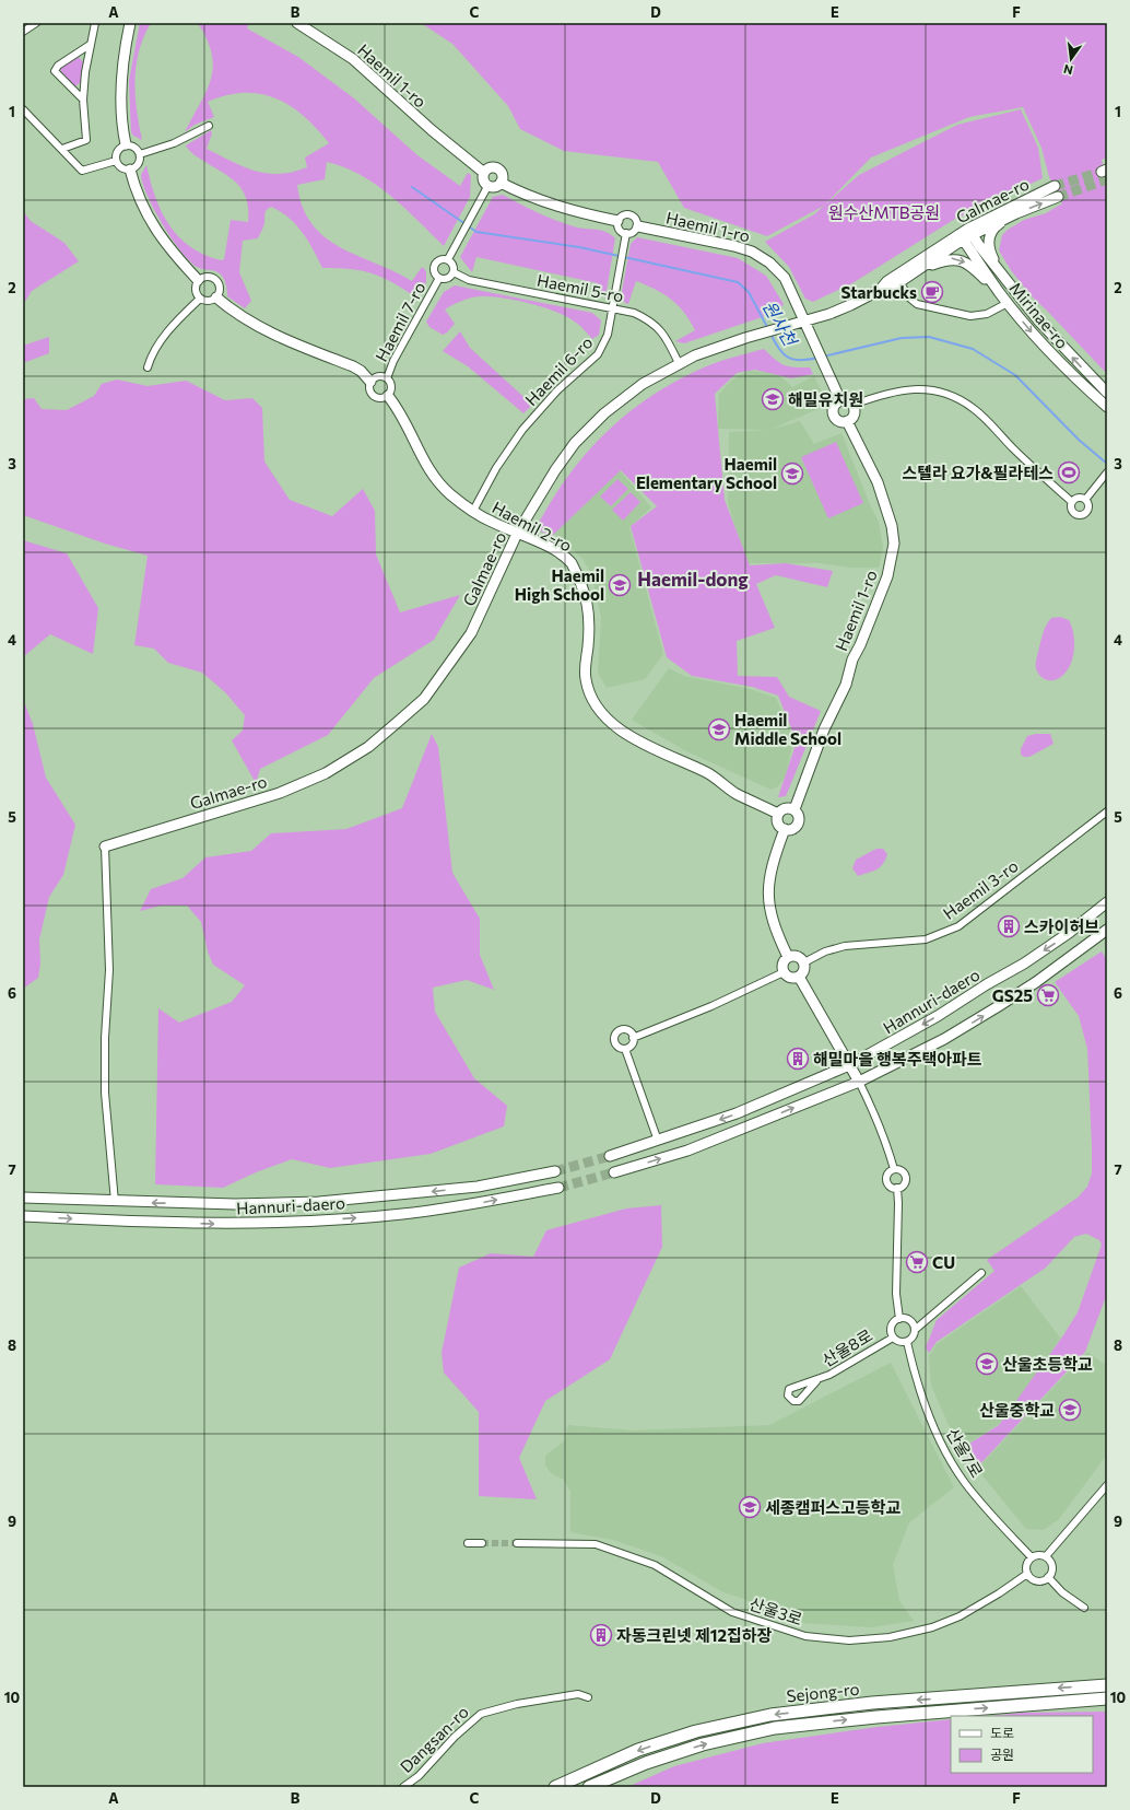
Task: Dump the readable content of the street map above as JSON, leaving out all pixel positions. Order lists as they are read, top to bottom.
{
  "streets": {
    "highway": ["Sejong-ro"],
    "street": [
      "Haemil 1-ro",
      "Galmae-ro",
      "Haemil 5-ro",
      "Mirinae-ro",
      "Haemil 7-ro",
      "Haemil 6-ro",
      "Haemil 2-ro",
      "Haemil 3-ro",
      "Hannuri-daero",
      "산울8로",
      "산울7로",
      "산울3로",
      "Dangsan-ro"
    ]
  },
  "crossings": [
    ["Haemil 1-ro", "Galmae-ro"],
    ["Haemil 1-ro", "Haemil 6-ro"],
    ["Haemil 1-ro", "Haemil 2-ro"],
    ["Galmae-ro", "Haemil 5-ro"],
    ["Galmae-ro", "Mirinae-ro"],
    ["Galmae-ro", "Haemil 2-ro"],
    ["Haemil 5-ro", "Haemil 7-ro"],
    ["Haemil 5-ro", "Haemil 6-ro"],
    ["Haemil 7-ro", "Haemil 2-ro"],
    ["Haemil 6-ro", "Haemil 2-ro"],
    ["산울8로", "산울7로"],
    ["산울7로", "산울3로"]
  ],
  "districts": ["Haemil-dong"],
  "water": ["원사천"],
  "parks": ["원수산MTB공원"],
  "places": {
    "cafe": ["Starbucks"],
    "school or university": [
      "해밀유치원",
      "Haemil Elementary School",
      "Haemil High School",
      "Haemil Middle School",
      "산울초등학교",
      "산울중학교",
      "세종캠퍼스고등학교"
    ],
    "sports": ["스텔라 요가&필라테스"],
    "building": ["스카이허브", "해밀마을 행복주택아파트", "자동크린넷 제12집하장"],
    "supermarket": ["GS25", "CU"]
  },
  "legend": ["도로", "공원"],
  "north": "bottom",
  "grid": {
    "columns": [
      "A",
      "B",
      "C",
      "D",
      "E",
      "F"
    ],
    "rows": [
      "1",
      "2",
      "3",
      "4",
      "5",
      "6",
      "7",
      "8",
      "9",
      "10"
    ]
  }
}
